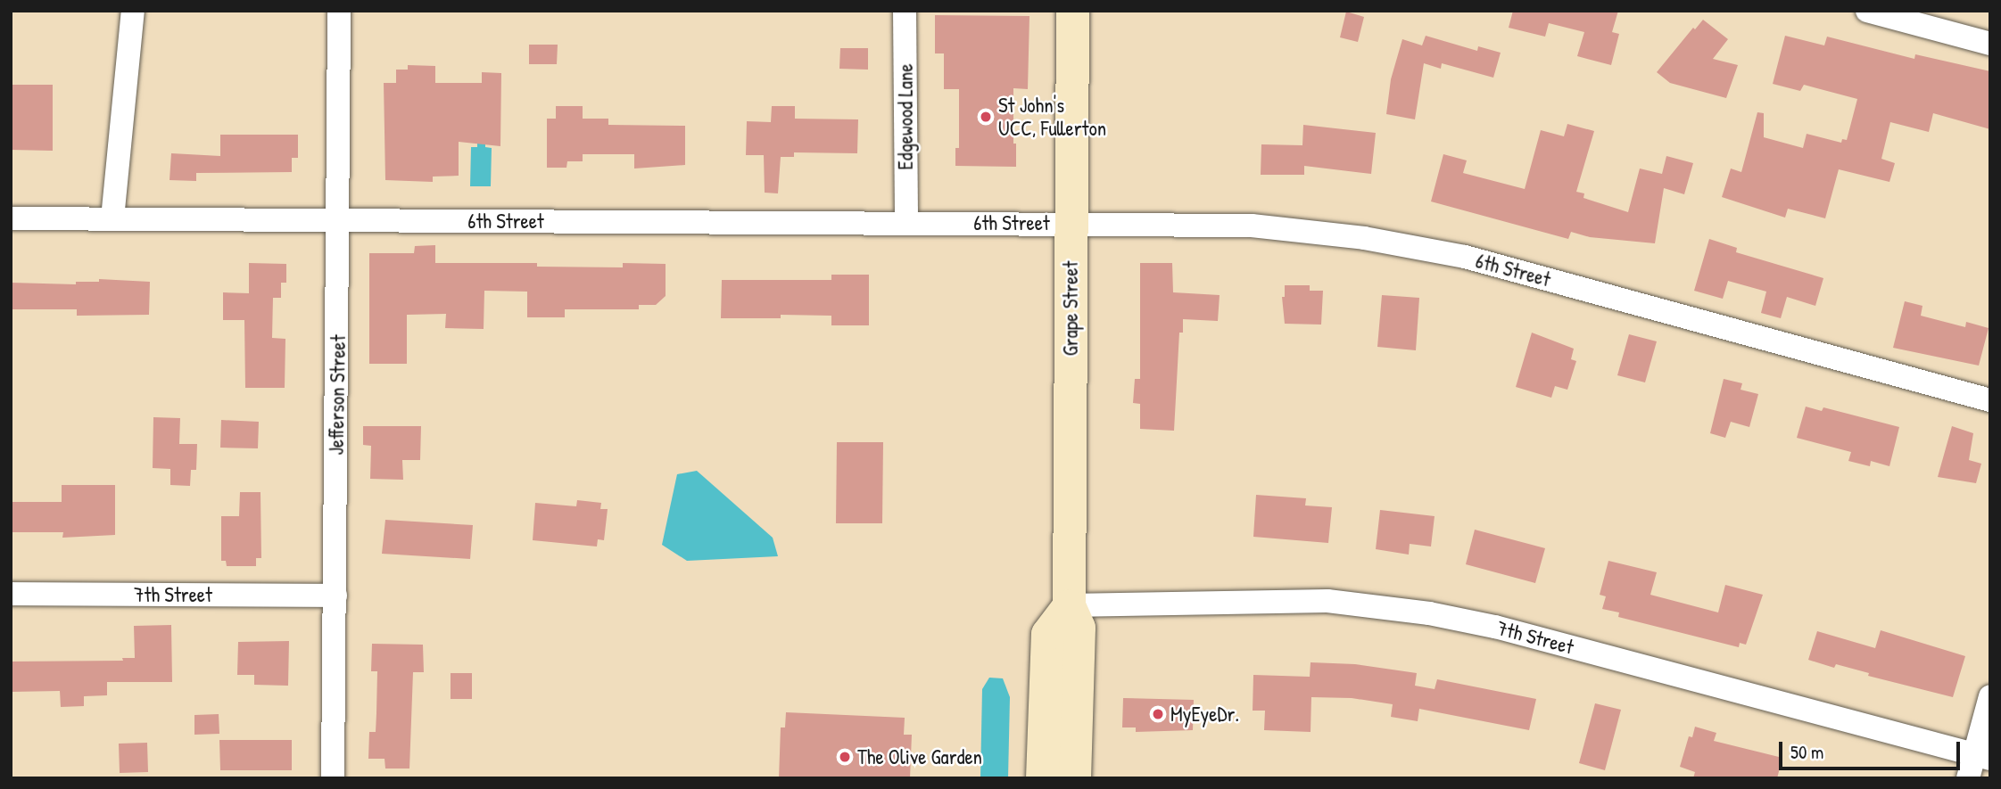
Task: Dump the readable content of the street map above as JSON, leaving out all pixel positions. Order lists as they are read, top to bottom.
{
  "streets": {
    "main road": ["Grape Street"],
    "street": [
      "Edgewood Lane",
      "6th Street",
      "Jefferson Street",
      "7th Street"
    ]
  },
  "crossings": [
    ["Edgewood Lane", "6th Street"],
    ["6th Street", "Grape Street"],
    ["6th Street", "Jefferson Street"],
    ["Grape Street", "7th Street"],
    ["Jefferson Street", "7th Street"]
  ],
  "places": ["St John's UCC, Fullerton", "MyEyeDr.", "The Olive Garden"],
  "scale_bar": "50 m"
}
